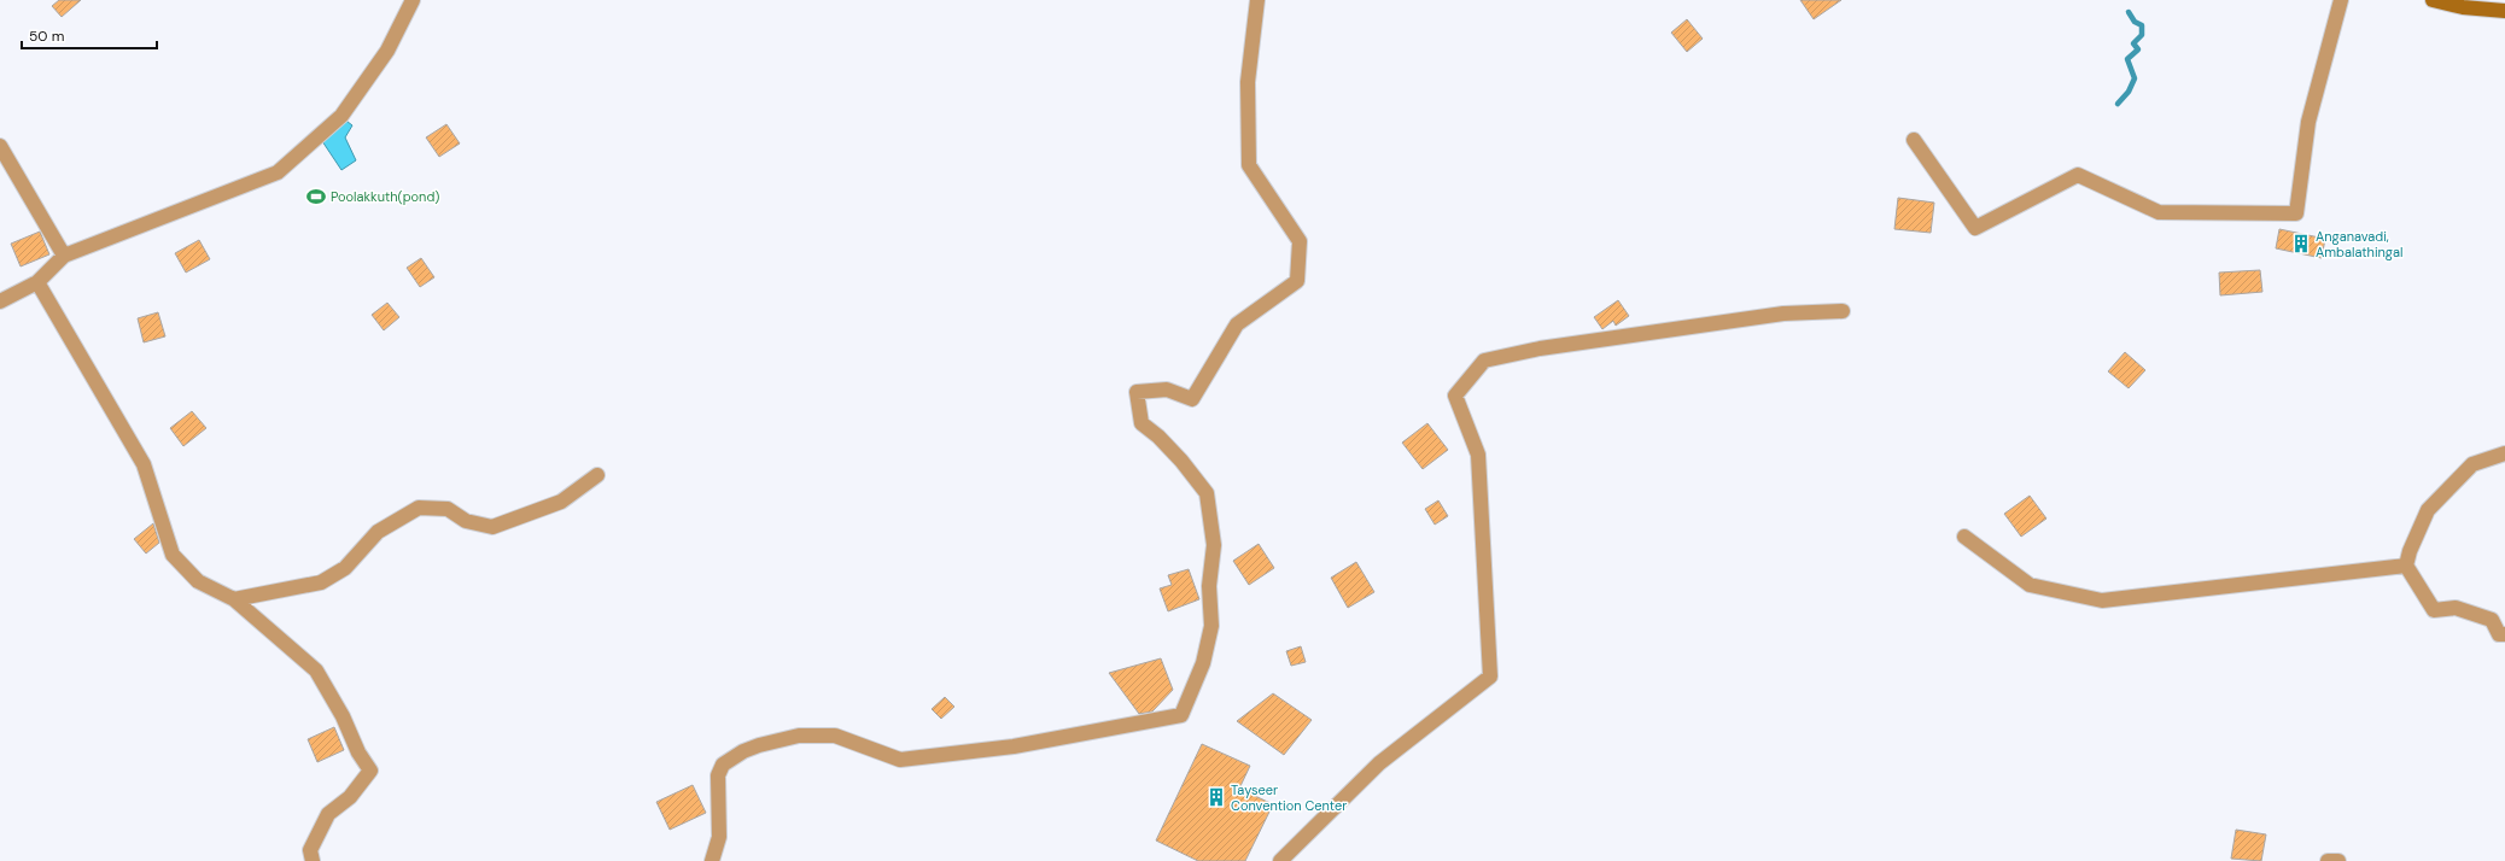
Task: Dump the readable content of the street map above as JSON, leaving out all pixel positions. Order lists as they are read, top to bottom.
{
  "places": {
    "sports": ["Poolakkuth(pond)"],
    "building": ["Anganavadi, Ambalathingal", "Tayseer Convention Center"]
  },
  "scale_bar": "50 m"
}
